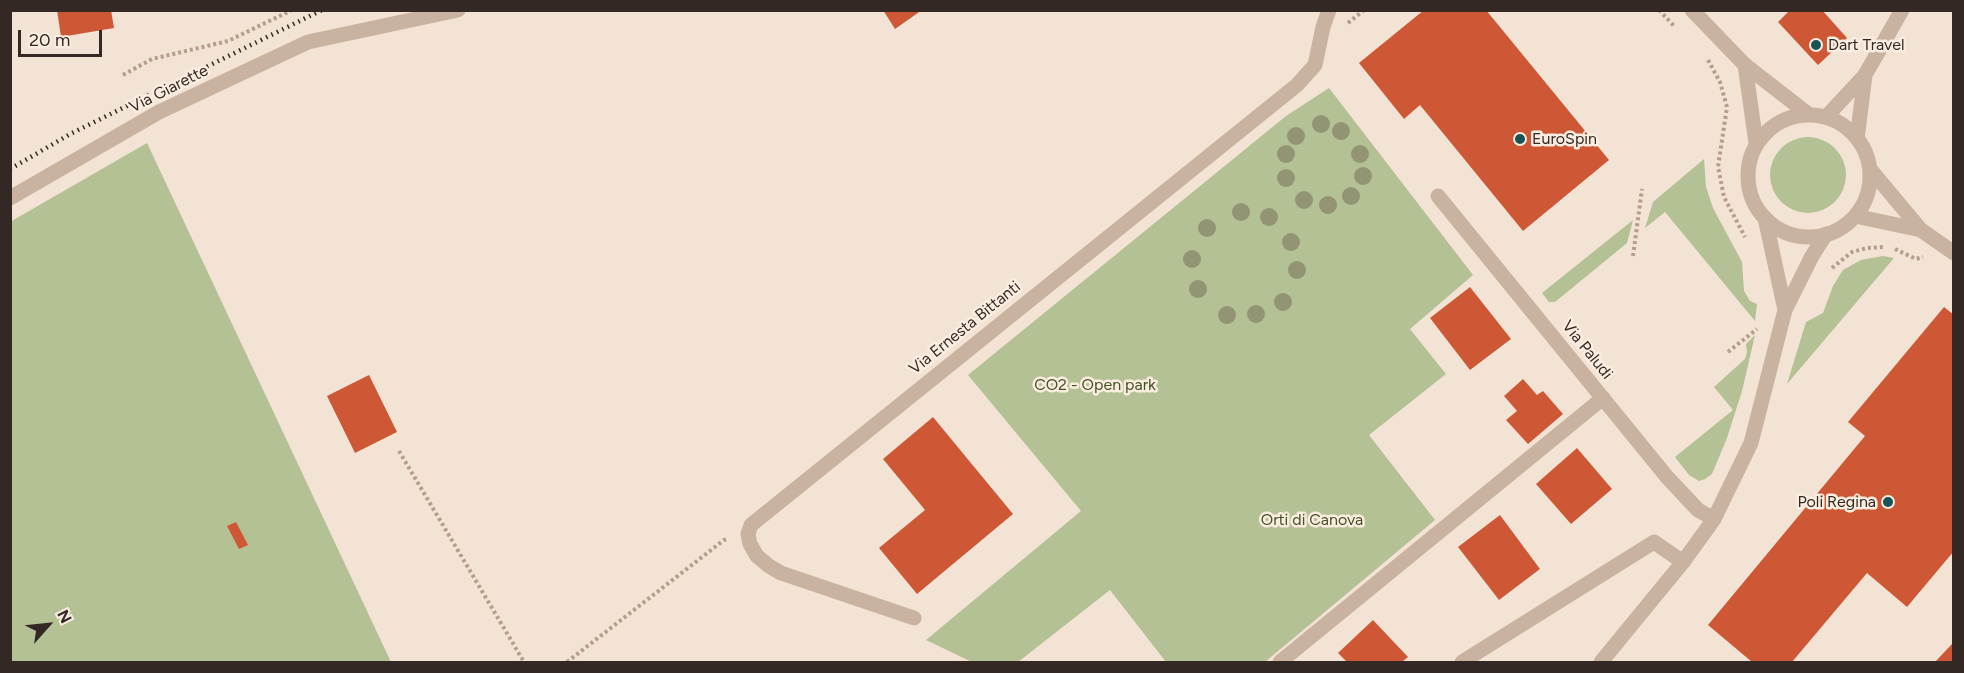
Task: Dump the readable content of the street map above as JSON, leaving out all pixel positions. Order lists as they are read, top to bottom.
{
  "streets": {
    "street": ["Via Giarette", "Via Ernesta Bittanti", "Via Paludi"]
  },
  "parks": ["CO2 - Open park", "Orti di Canova"],
  "places": ["Dart Travel", "EuroSpin", "Poli Regina"],
  "scale_bar": "20 m",
  "north": "top right"
}
